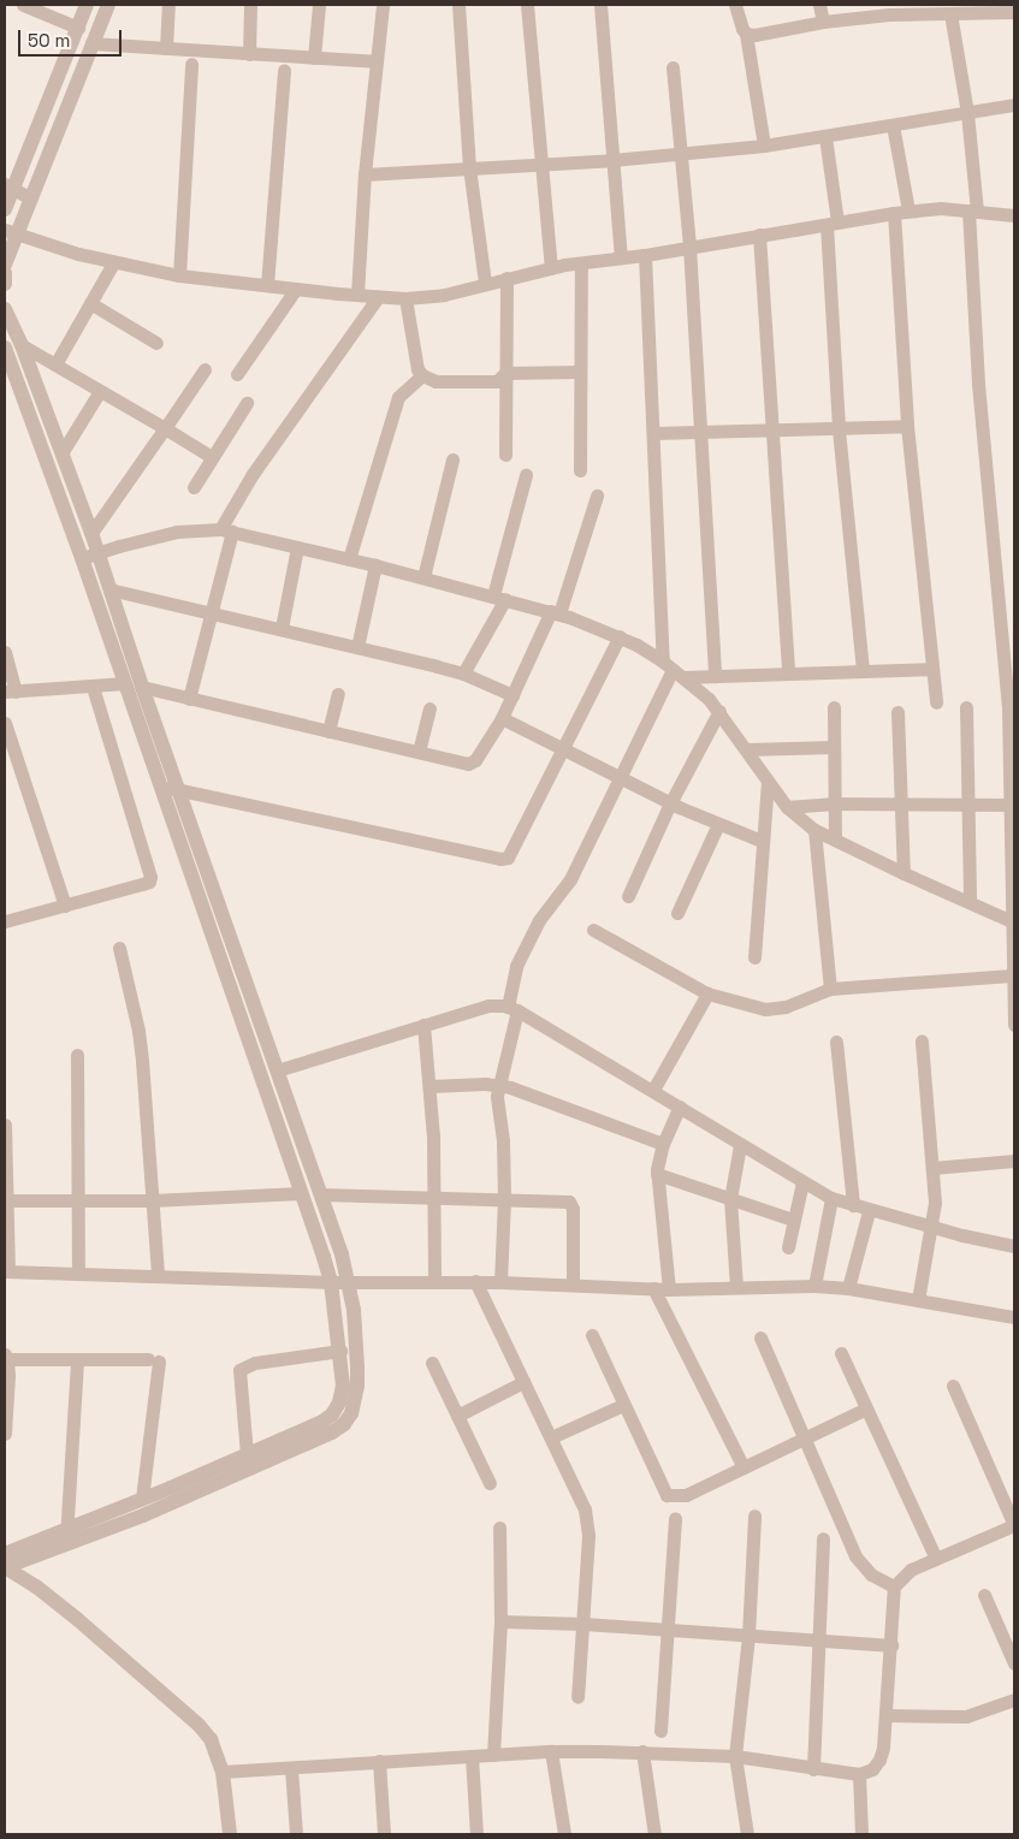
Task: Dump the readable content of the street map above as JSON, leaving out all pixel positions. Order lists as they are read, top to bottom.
{
  "scale_bar": "50 m"
}
